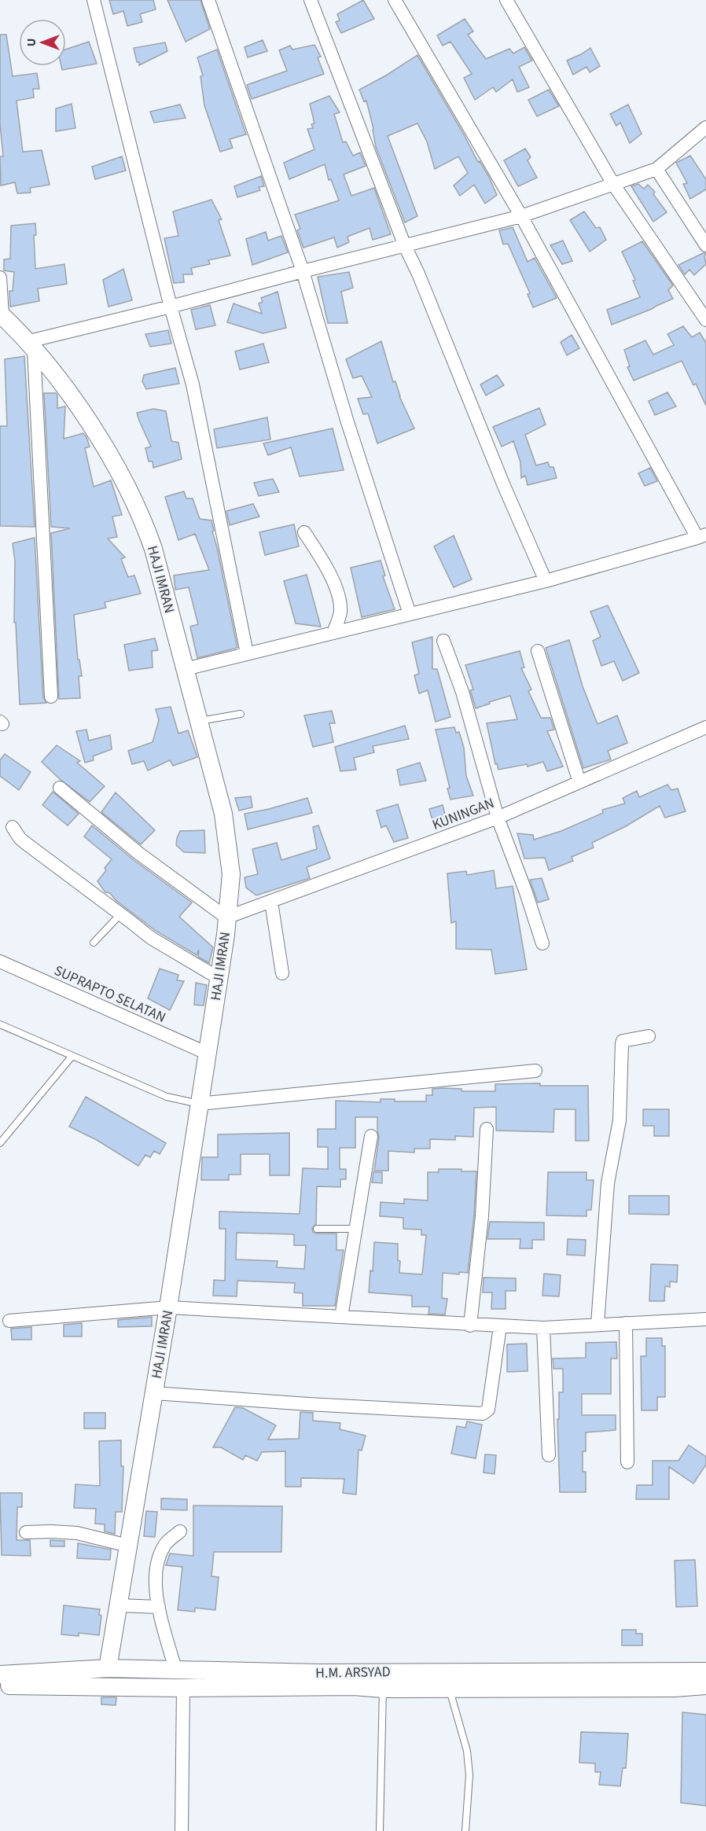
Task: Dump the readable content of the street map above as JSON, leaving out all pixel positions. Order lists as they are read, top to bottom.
{
  "streets": {
    "street": [
      "HAJI IMRAN",
      "KUNINGAN",
      "SUPRAPTO SELATAN",
      "H.M. ARSYAD"
    ]
  },
  "crossings": [
    ["HAJI IMRAN", "KUNINGAN"],
    ["HAJI IMRAN", "SUPRAPTO SELATAN"],
    ["HAJI IMRAN", "H.M. ARSYAD"]
  ],
  "north": "left"
}
